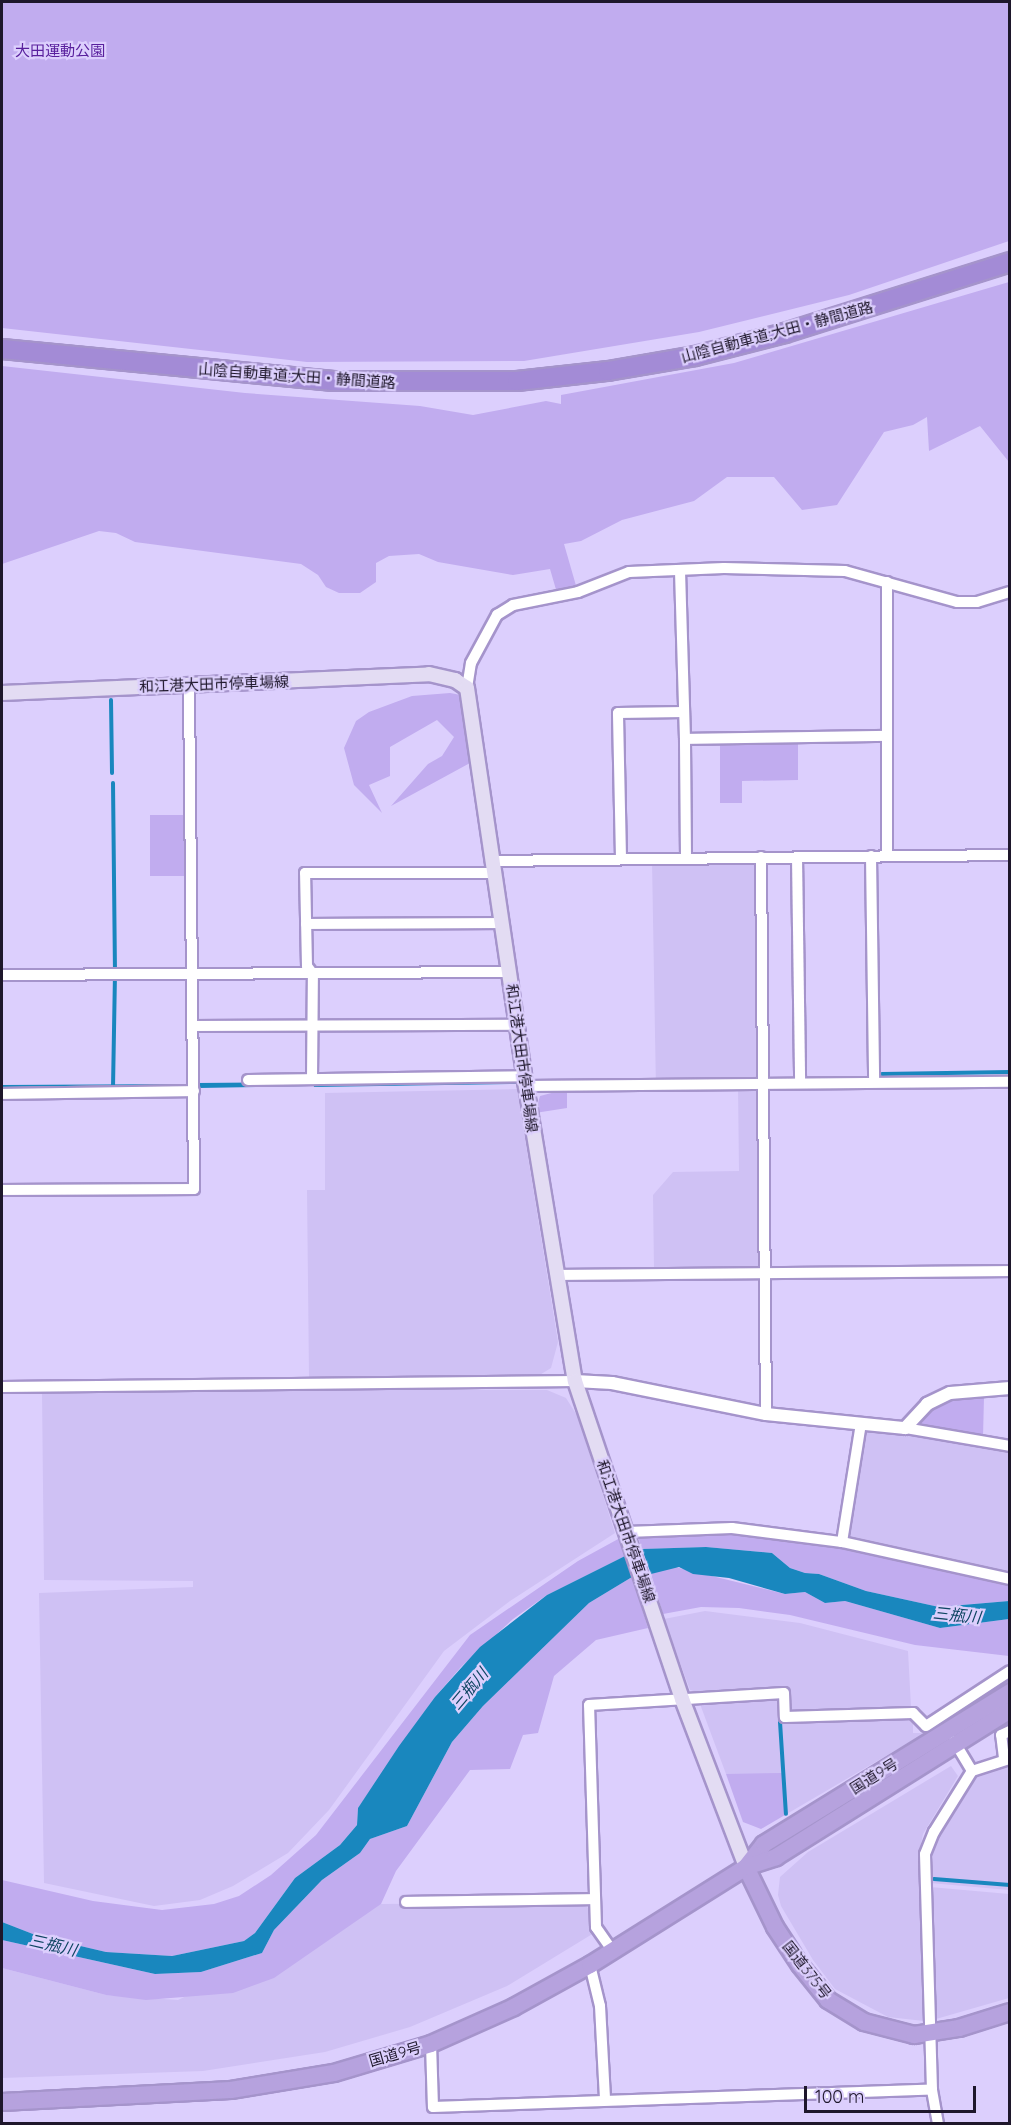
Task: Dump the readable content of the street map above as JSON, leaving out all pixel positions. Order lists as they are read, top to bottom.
{
  "streets": {
    "highway": ["山陰自動車道;大田・静間道路", "国道9号", "国道375号"],
    "main road": ["和江港大田市停車場線"]
  },
  "crossings": [
    ["和江港大田市停車場線", "国道9号"],
    ["和江港大田市停車場線", "国道375号"],
    ["国道9号", "国道375号"]
  ],
  "water": ["三瓶川"],
  "parks": ["大田運動公園"],
  "scale_bar": "100 m"
}
